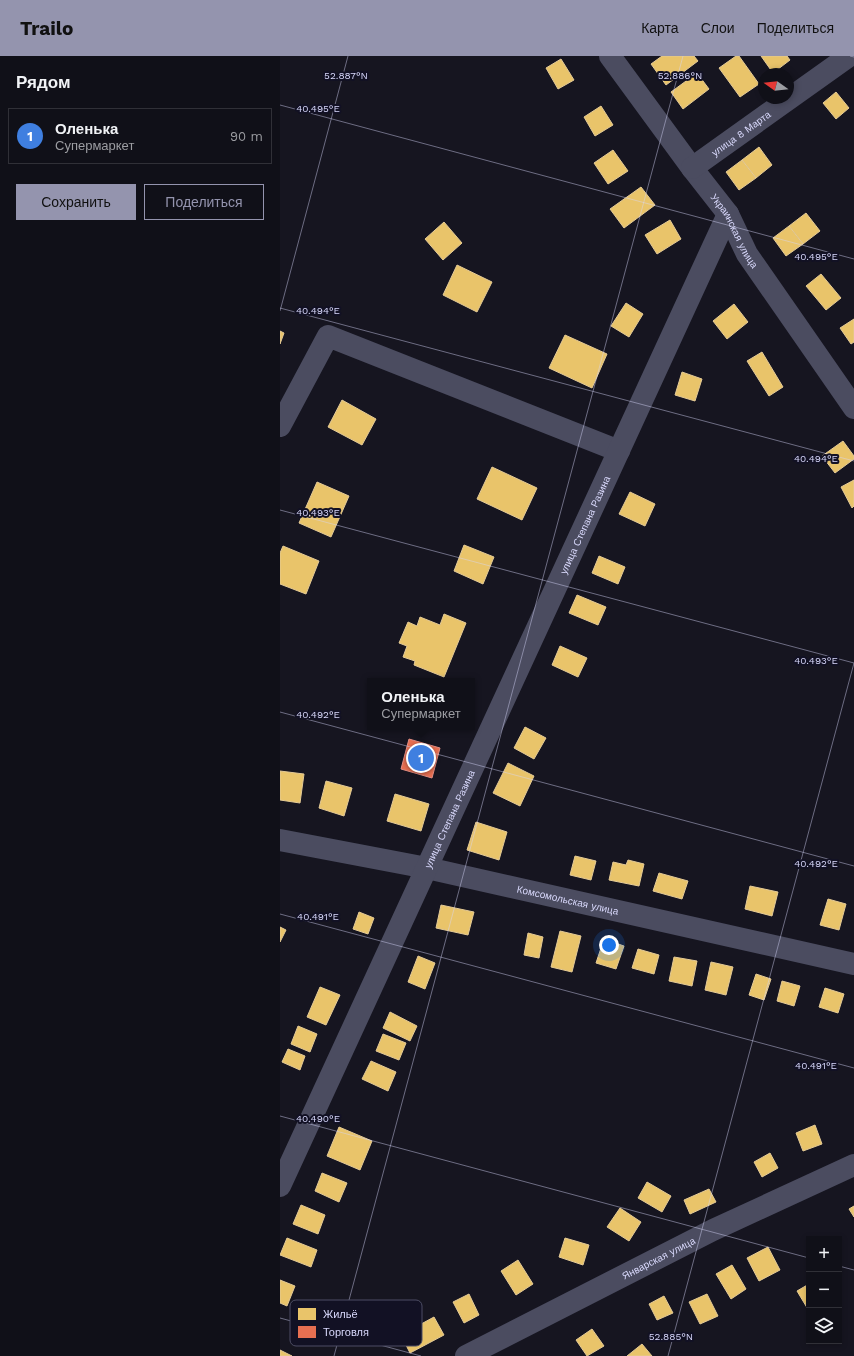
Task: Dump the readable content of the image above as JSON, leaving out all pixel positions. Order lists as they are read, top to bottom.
{
  "streets": {
    "street": [
      "улица 8 Марта",
      "Украинская улица",
      "улица Степана Разина",
      "Комсомольская улица",
      "Январская улица"
    ]
  },
  "crossings": [
    ["улица 8 Марта", "Украинская улица"],
    ["Украинская улица", "улица Степана Разина"],
    ["улица Степана Разина", "Комсомольская улица"]
  ],
  "legend": ["Жильё", "Торговля"],
  "north": "left",
  "page": {
    "header": "Trailo",
    "nav": ["Карта", "Слои", "Поделиться"],
    "heading": "Рядом",
    "list": [
      {
        "mark": "1",
        "name": "Оленька",
        "note": "Супермаркет",
        "value": "90 m"
      }
    ],
    "buttons": ["Сохранить", "Поделиться"],
    "popup": ["Оленька", "Супермаркет"],
    "pins": "1",
    "map_buttons": ["+", "−"]
  },
  "coordinates": [
    "52.887°N",
    "52.886°N",
    "40.495°E",
    "40.494°E",
    "40.493°E",
    "40.492°E",
    "40.491°E",
    "40.490°E",
    "52.885°N"
  ]
}
